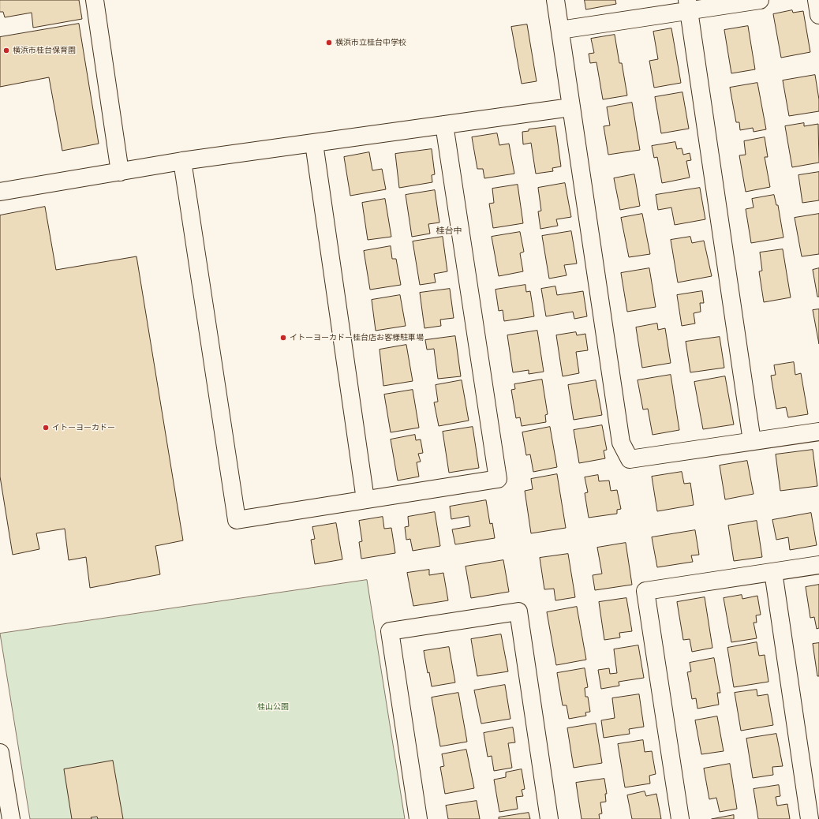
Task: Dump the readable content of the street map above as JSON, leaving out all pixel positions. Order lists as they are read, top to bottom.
{
  "districts": ["桂台中"],
  "parks": ["桂山公園"],
  "places": [
    "横浜市立桂台中学校",
    "横浜市桂台保育園",
    "イトーヨーカドー桂台店お客様駐車場",
    "イトーヨーカドー"
  ]
}
